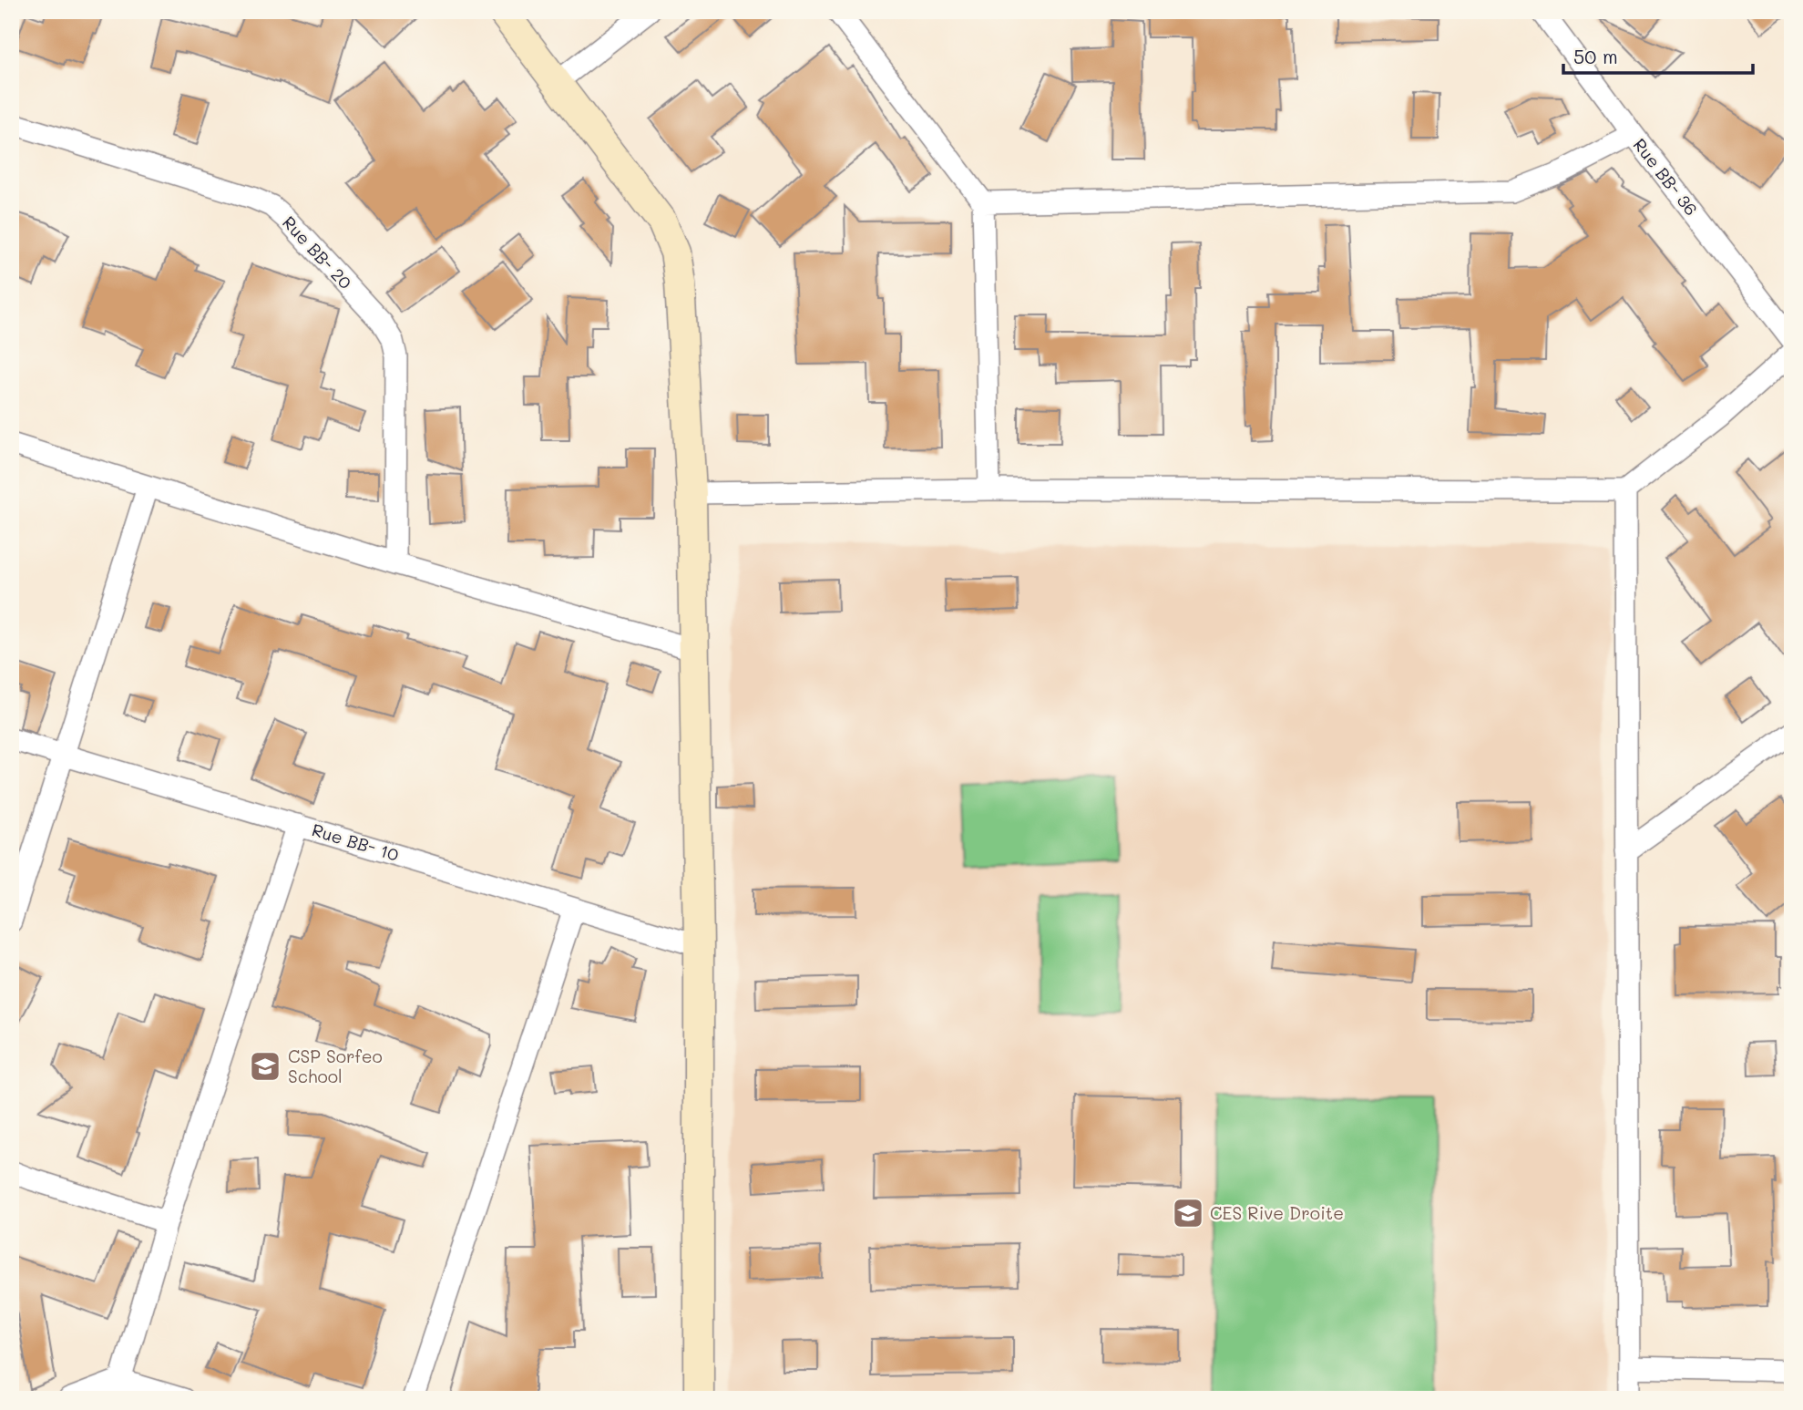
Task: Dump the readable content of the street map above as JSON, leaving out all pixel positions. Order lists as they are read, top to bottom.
{
  "streets": {
    "street": ["Rue BB- 36", "Rue BB- 20", "Rue BB- 10"]
  },
  "places": {
    "school or university": ["CSP Sorfeo School", "CES Rive Droite"]
  },
  "scale_bar": "50 m"
}
